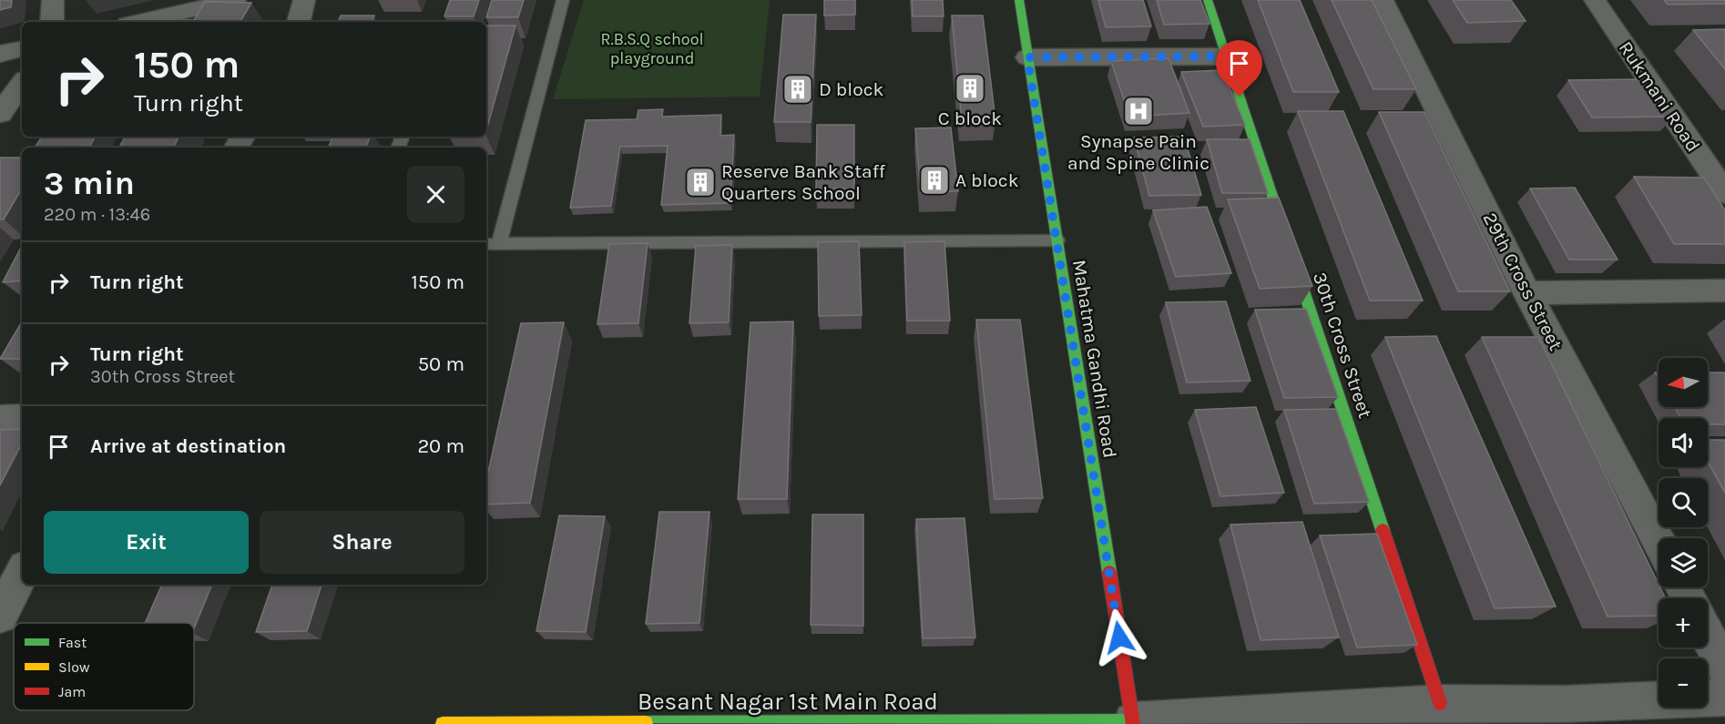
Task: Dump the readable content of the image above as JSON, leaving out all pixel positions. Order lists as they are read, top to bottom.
{
  "streets": {
    "street": [
      "Rukmani Road",
      "29th Cross Street",
      "30th Cross Street",
      "Mahatma Gandhi Road",
      "Besant Nagar 1st Main Road"
    ]
  },
  "crossings": [
    ["Mahatma Gandhi Road", "Besant Nagar 1st Main Road"]
  ],
  "parks": ["R.B.S.Q school playground"],
  "places": {
    "building": [
      "C block",
      "D block",
      "A block",
      "Reserve Bank Staff Quarters School"
    ],
    "hospital": ["Synapse Pain and Spine Clinic"]
  },
  "legend": ["Fast", "Slow", "Jam"],
  "north": "left",
  "page": {
    "turn": ["150 m", "Turn right"],
    "heading": ["3 min", "220 m · 13:46"],
    "list": [
      {
        "name": "Turn right",
        "value": "150 m"
      },
      {
        "name": "Turn right",
        "note": "30th Cross Street",
        "value": "50 m"
      },
      {
        "name": "Arrive at destination",
        "value": "20 m"
      }
    ],
    "map_buttons": ["+", "−"],
    "buttons": ["Exit", "Share"]
  }
}
